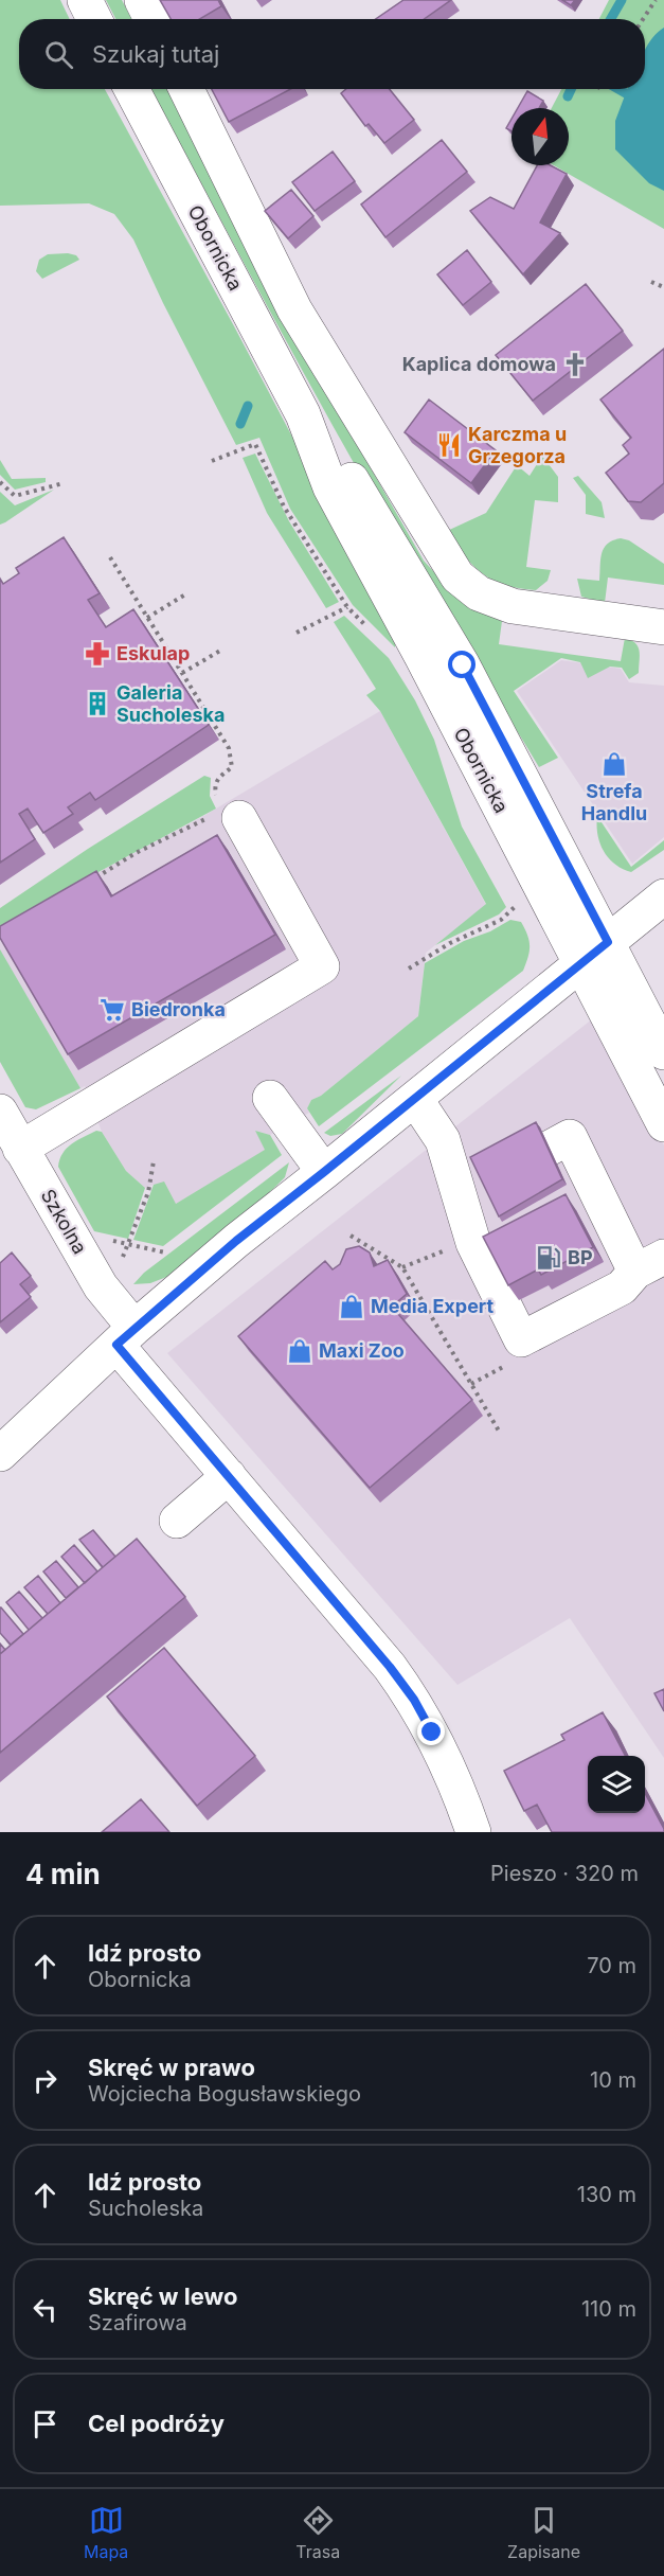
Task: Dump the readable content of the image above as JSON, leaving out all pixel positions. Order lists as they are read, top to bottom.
{
  "streets": {
    "main road": ["Obornicka", "Szkolna"]
  },
  "places": {
    "church": ["Kaplica domowa"],
    "restaurant": ["Karczma u Grzegorza"],
    "pharmacy": ["Eskulap"],
    "building": ["Galeria Sucholeska"],
    "shop": ["Strefa Handlu", "Media Expert", "Maxi Zoo"],
    "supermarket": ["Biedronka"],
    "fuel station": ["BP"]
  },
  "north": "top",
  "page": {
    "search": "Szukaj tutaj",
    "heading": ["4 min", "Pieszo · 320 m"],
    "list": [
      ["Idź prosto", "Obornicka", "70 m"],
      ["Skręć w prawo", "Wojciecha Bogusławskiego", "10 m"],
      ["Idź prosto", "Sucholeska", "130 m"],
      ["Skręć w lewo", "Szafirowa", "110 m"],
      "Cel podróży"
    ],
    "nav": ["Mapa", "Trasa", "Zapisane"]
  }
}
